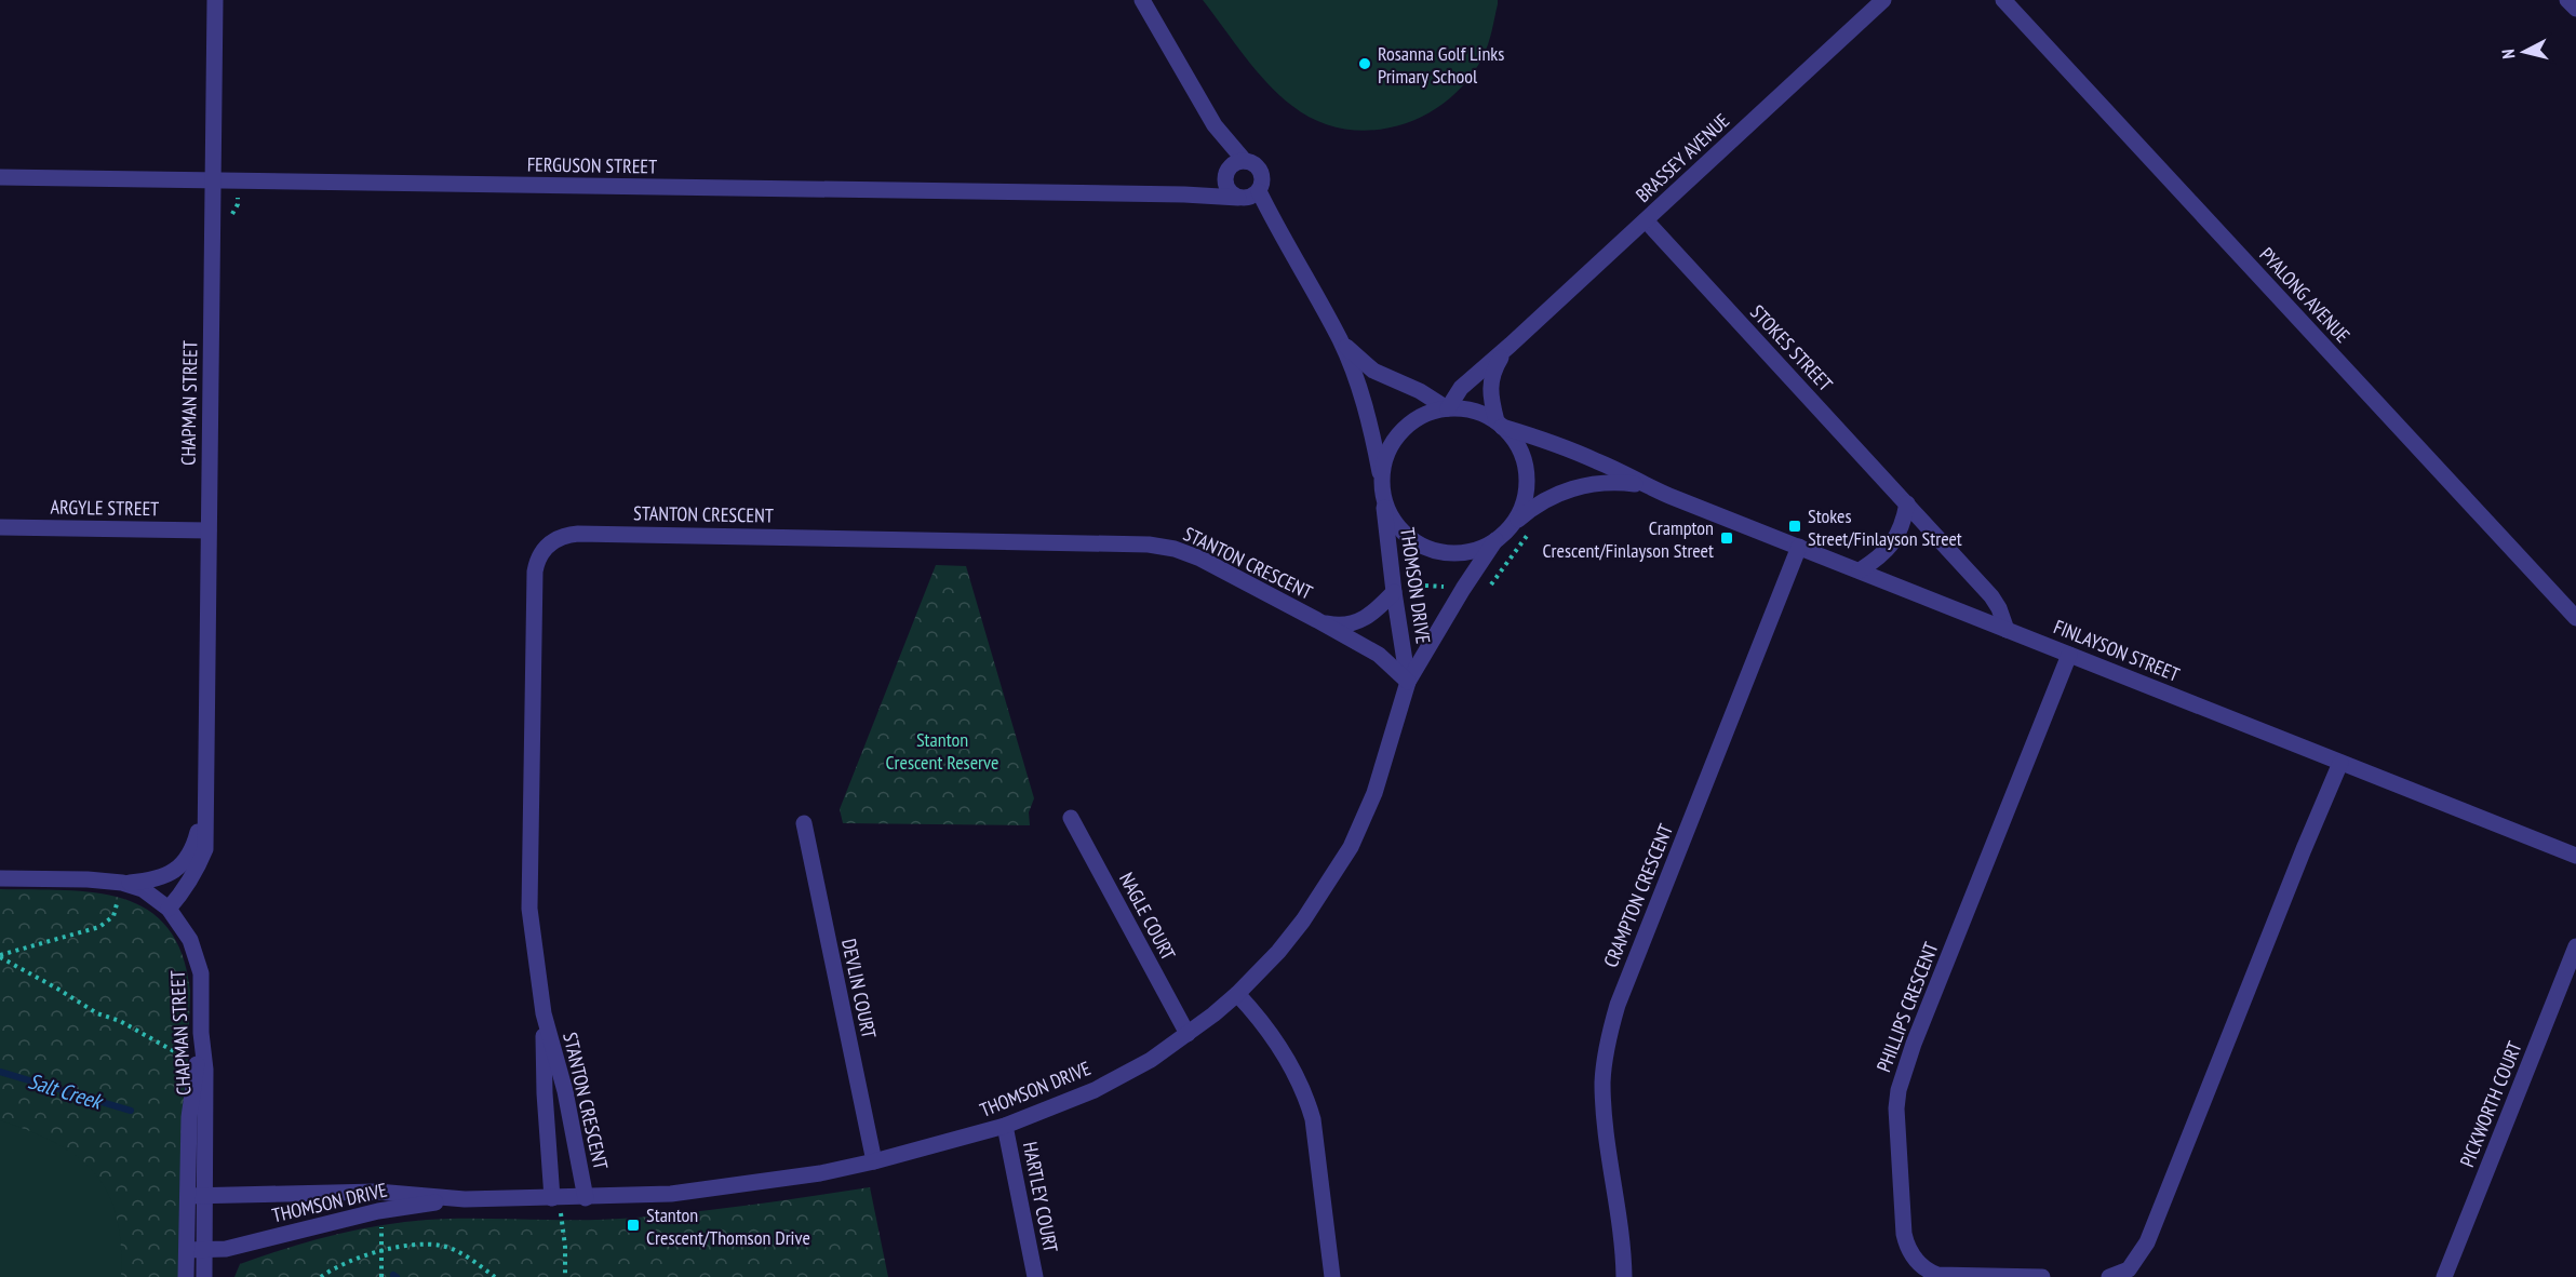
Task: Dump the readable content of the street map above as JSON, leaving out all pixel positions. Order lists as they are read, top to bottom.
{
  "streets": {
    "street": [
      "BRASSEY AVENUE",
      "FERGUSON STREET",
      "PYALONG AVENUE",
      "STOKES STREET",
      "CHAPMAN STREET",
      "ARGYLE STREET",
      "STANTON CRESCENT",
      "THOMSON DRIVE",
      "FINLAYSON STREET",
      "CRAMPTON CRESCENT",
      "NAGLE COURT",
      "DEVLIN COURT",
      "PHILLIPS CRESCENT",
      "PICKWORTH COURT",
      "HARTLEY COURT"
    ]
  },
  "crossings": [
    ["BRASSEY AVENUE", "STOKES STREET"],
    ["BRASSEY AVENUE", "THOMSON DRIVE"],
    ["BRASSEY AVENUE", "FINLAYSON STREET"],
    ["FERGUSON STREET", "CHAPMAN STREET"],
    ["STOKES STREET", "FINLAYSON STREET"],
    ["CHAPMAN STREET", "ARGYLE STREET"],
    ["CHAPMAN STREET", "THOMSON DRIVE"],
    ["STANTON CRESCENT", "THOMSON DRIVE"],
    ["THOMSON DRIVE", "FINLAYSON STREET"],
    ["THOMSON DRIVE", "NAGLE COURT"],
    ["THOMSON DRIVE", "DEVLIN COURT"],
    ["THOMSON DRIVE", "HARTLEY COURT"],
    ["FINLAYSON STREET", "CRAMPTON CRESCENT"],
    ["FINLAYSON STREET", "PHILLIPS CRESCENT"]
  ],
  "water": ["Salt Creek"],
  "parks": ["Stanton Crescent Reserve"],
  "places": {
    "other": ["Rosanna Golf Links Primary School"],
    "transit": ["Stokes Street/Finlayson Street", "Crampton Crescent/Finlayson Street", "Stanton Crescent/Thomson Drive"]
  },
  "north": "left"
}
